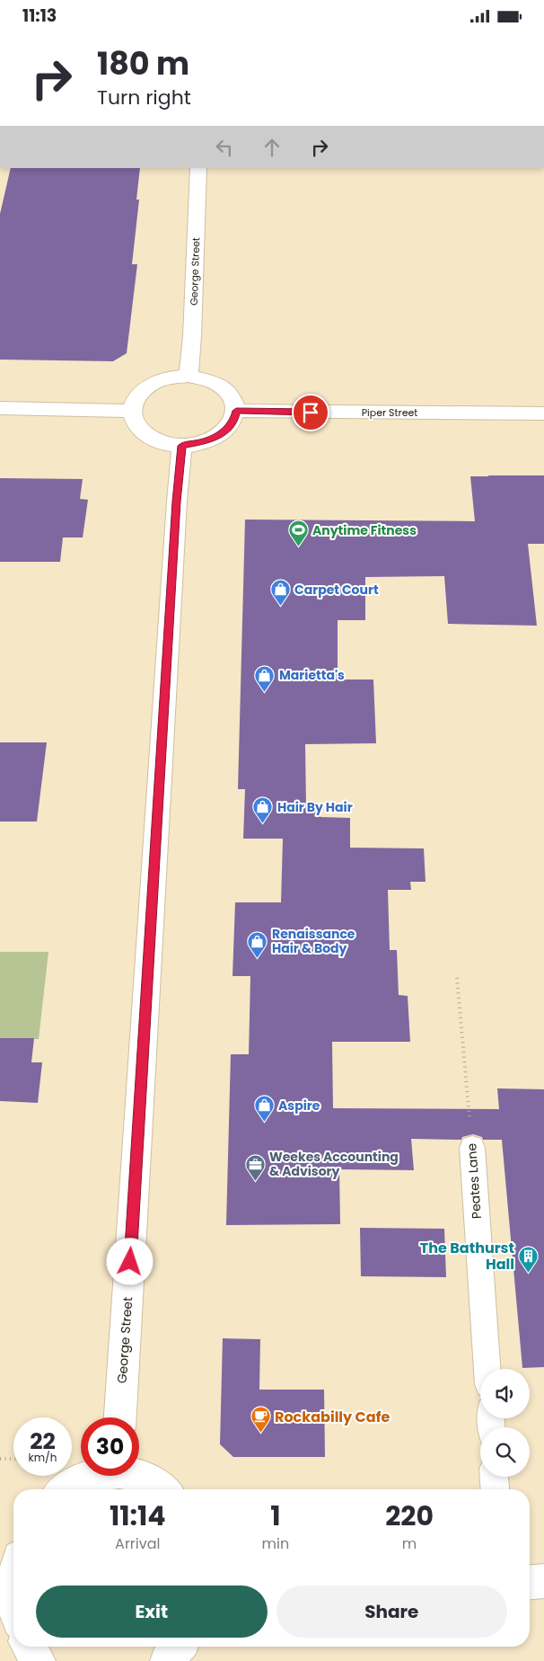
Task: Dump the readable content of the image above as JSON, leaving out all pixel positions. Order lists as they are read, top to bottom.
{
  "streets": {
    "street": ["George Street", "Piper Street"],
    "lane": ["Peates Lane"]
  },
  "crossings": [
    ["George Street", "Piper Street"]
  ],
  "places": {
    "sports": ["Anytime Fitness"],
    "shop": [
      "Carpet Court",
      "Marietta's",
      "Hair By Hair",
      "Renaissance Hair & Body",
      "Aspire"
    ],
    "office": ["Weekes Accounting & Advisory"],
    "building": ["The Bathurst Hall"],
    "cafe": ["Rockabilly Cafe"]
  },
  "page": {
    "status": "11:13",
    "turn": ["180 m", "Turn right"],
    "speed": "22 km/h",
    "limit": "30",
    "eta": [
      "11:14",
      "Arrival",
      "1",
      "min",
      "220",
      "m"
    ],
    "buttons": ["Exit", "Share"]
  }
}
